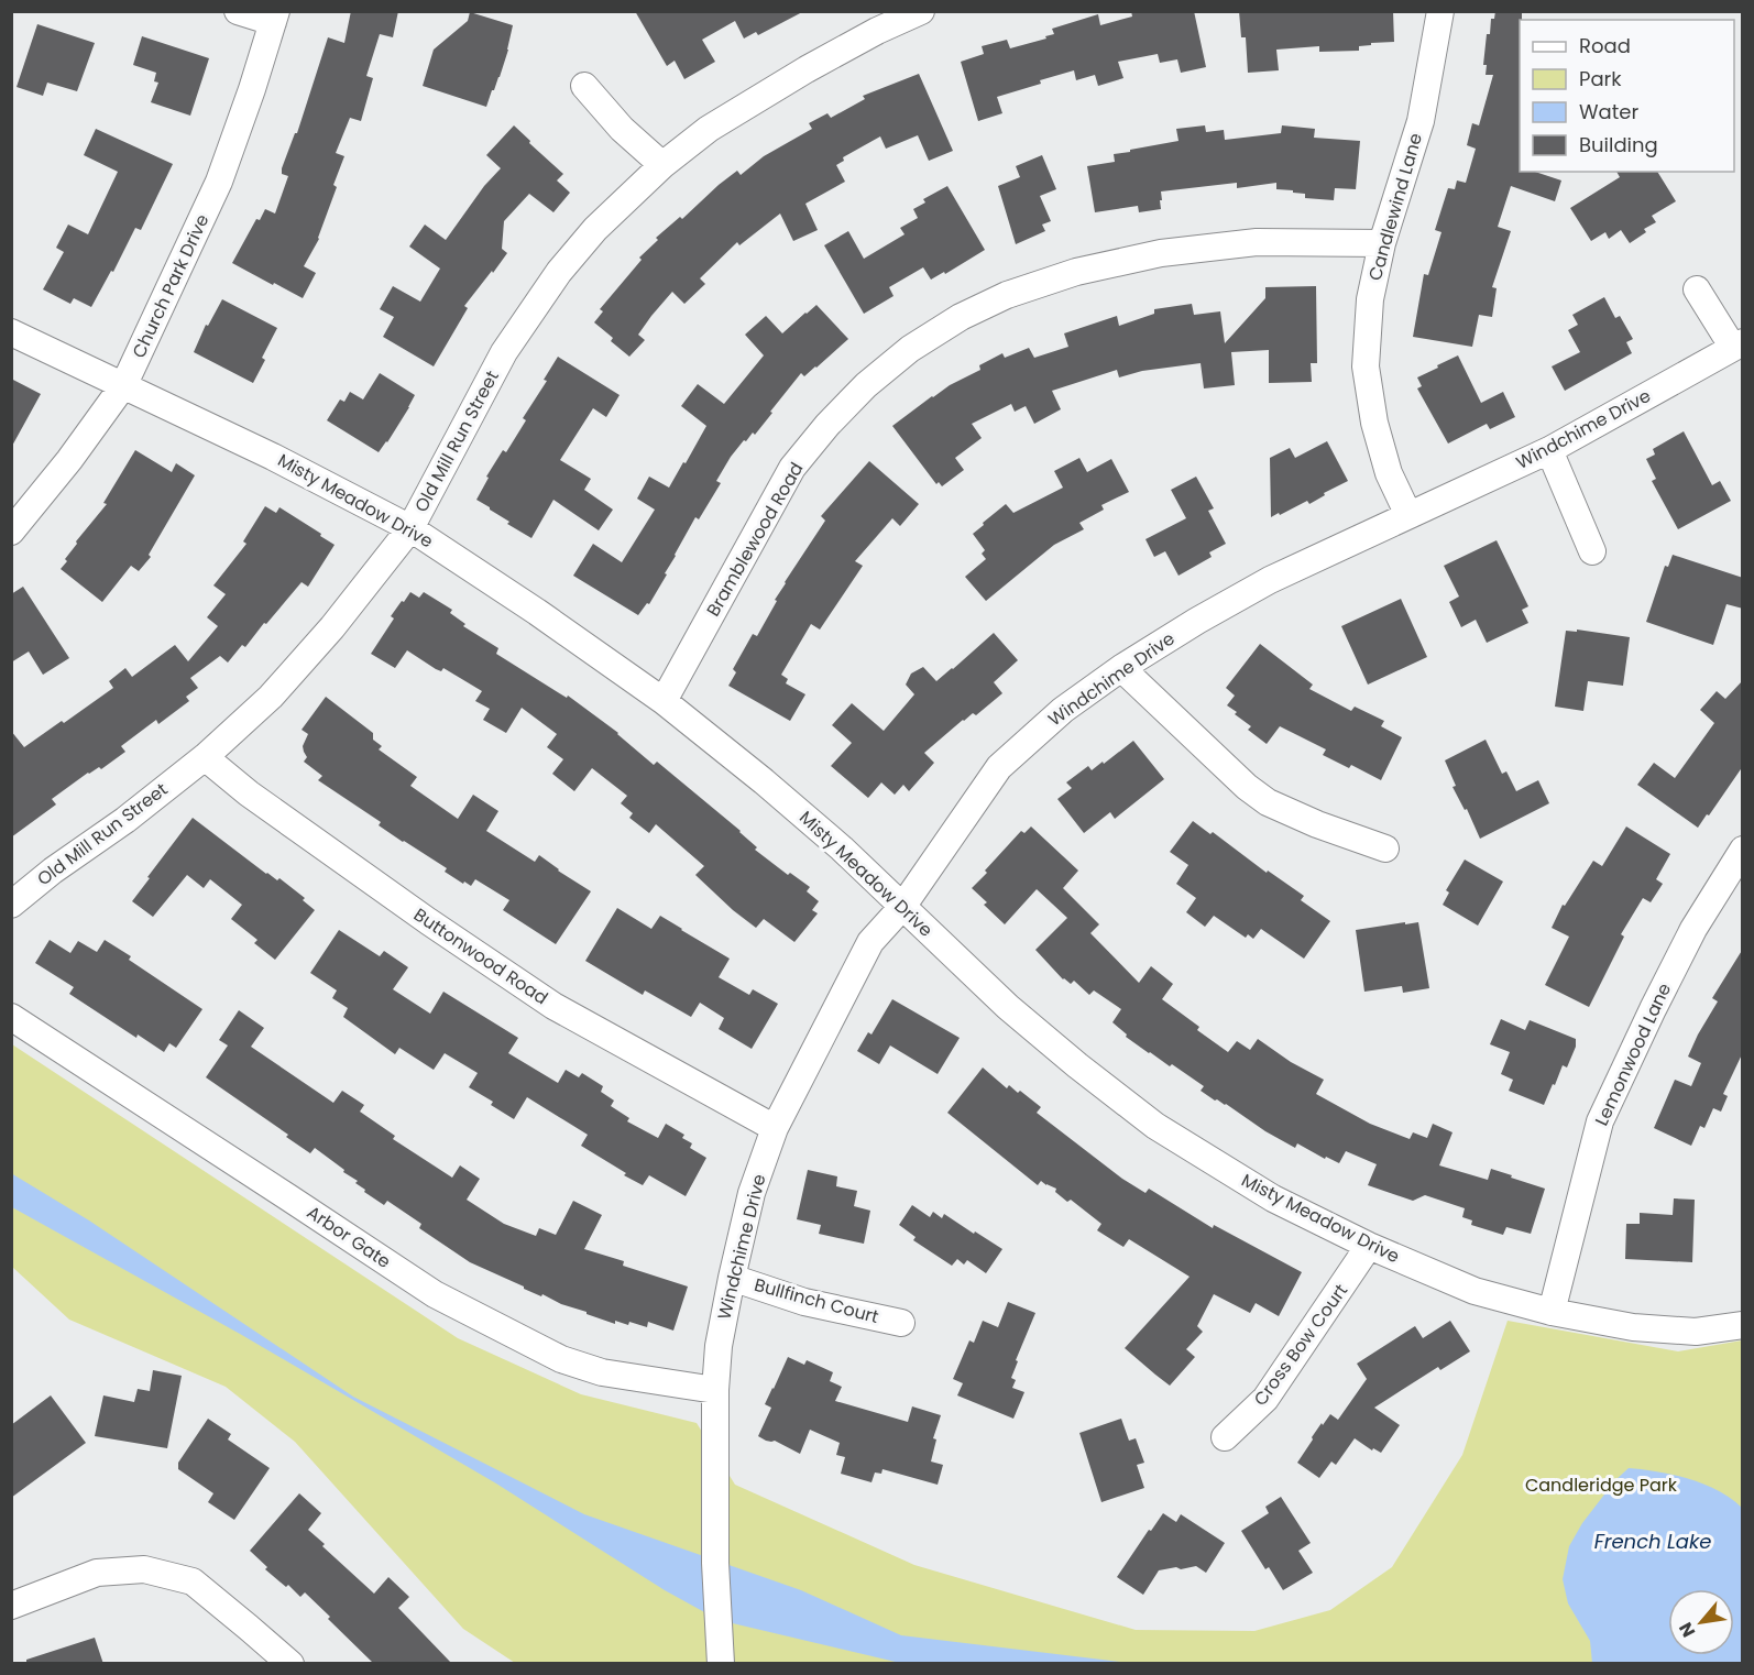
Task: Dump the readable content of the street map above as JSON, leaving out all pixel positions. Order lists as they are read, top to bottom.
{
  "streets": {
    "street": [
      "Candlewind Lane",
      "Church Park Drive",
      "Windchime Drive",
      "Old Mill Run Street",
      "Misty Meadow Drive",
      "Bramblewood Road",
      "Buttonwood Road",
      "Lemonwood Lane",
      "Arbor Gate",
      "Bullfinch Court",
      "Cross Bow Court"
    ]
  },
  "crossings": [
    ["Candlewind Lane", "Windchime Drive"],
    ["Candlewind Lane", "Bramblewood Road"],
    ["Church Park Drive", "Misty Meadow Drive"],
    ["Windchime Drive", "Misty Meadow Drive"],
    ["Windchime Drive", "Buttonwood Road"],
    ["Windchime Drive", "Arbor Gate"],
    ["Windchime Drive", "Bullfinch Court"],
    ["Old Mill Run Street", "Misty Meadow Drive"],
    ["Old Mill Run Street", "Buttonwood Road"],
    ["Misty Meadow Drive", "Bramblewood Road"],
    ["Misty Meadow Drive", "Lemonwood Lane"],
    ["Misty Meadow Drive", "Cross Bow Court"]
  ],
  "water": ["French Lake"],
  "parks": ["Candleridge Park"],
  "legend": [
    "Road",
    "Park",
    "Water",
    "Building"
  ],
  "north": "bottom left"
}
